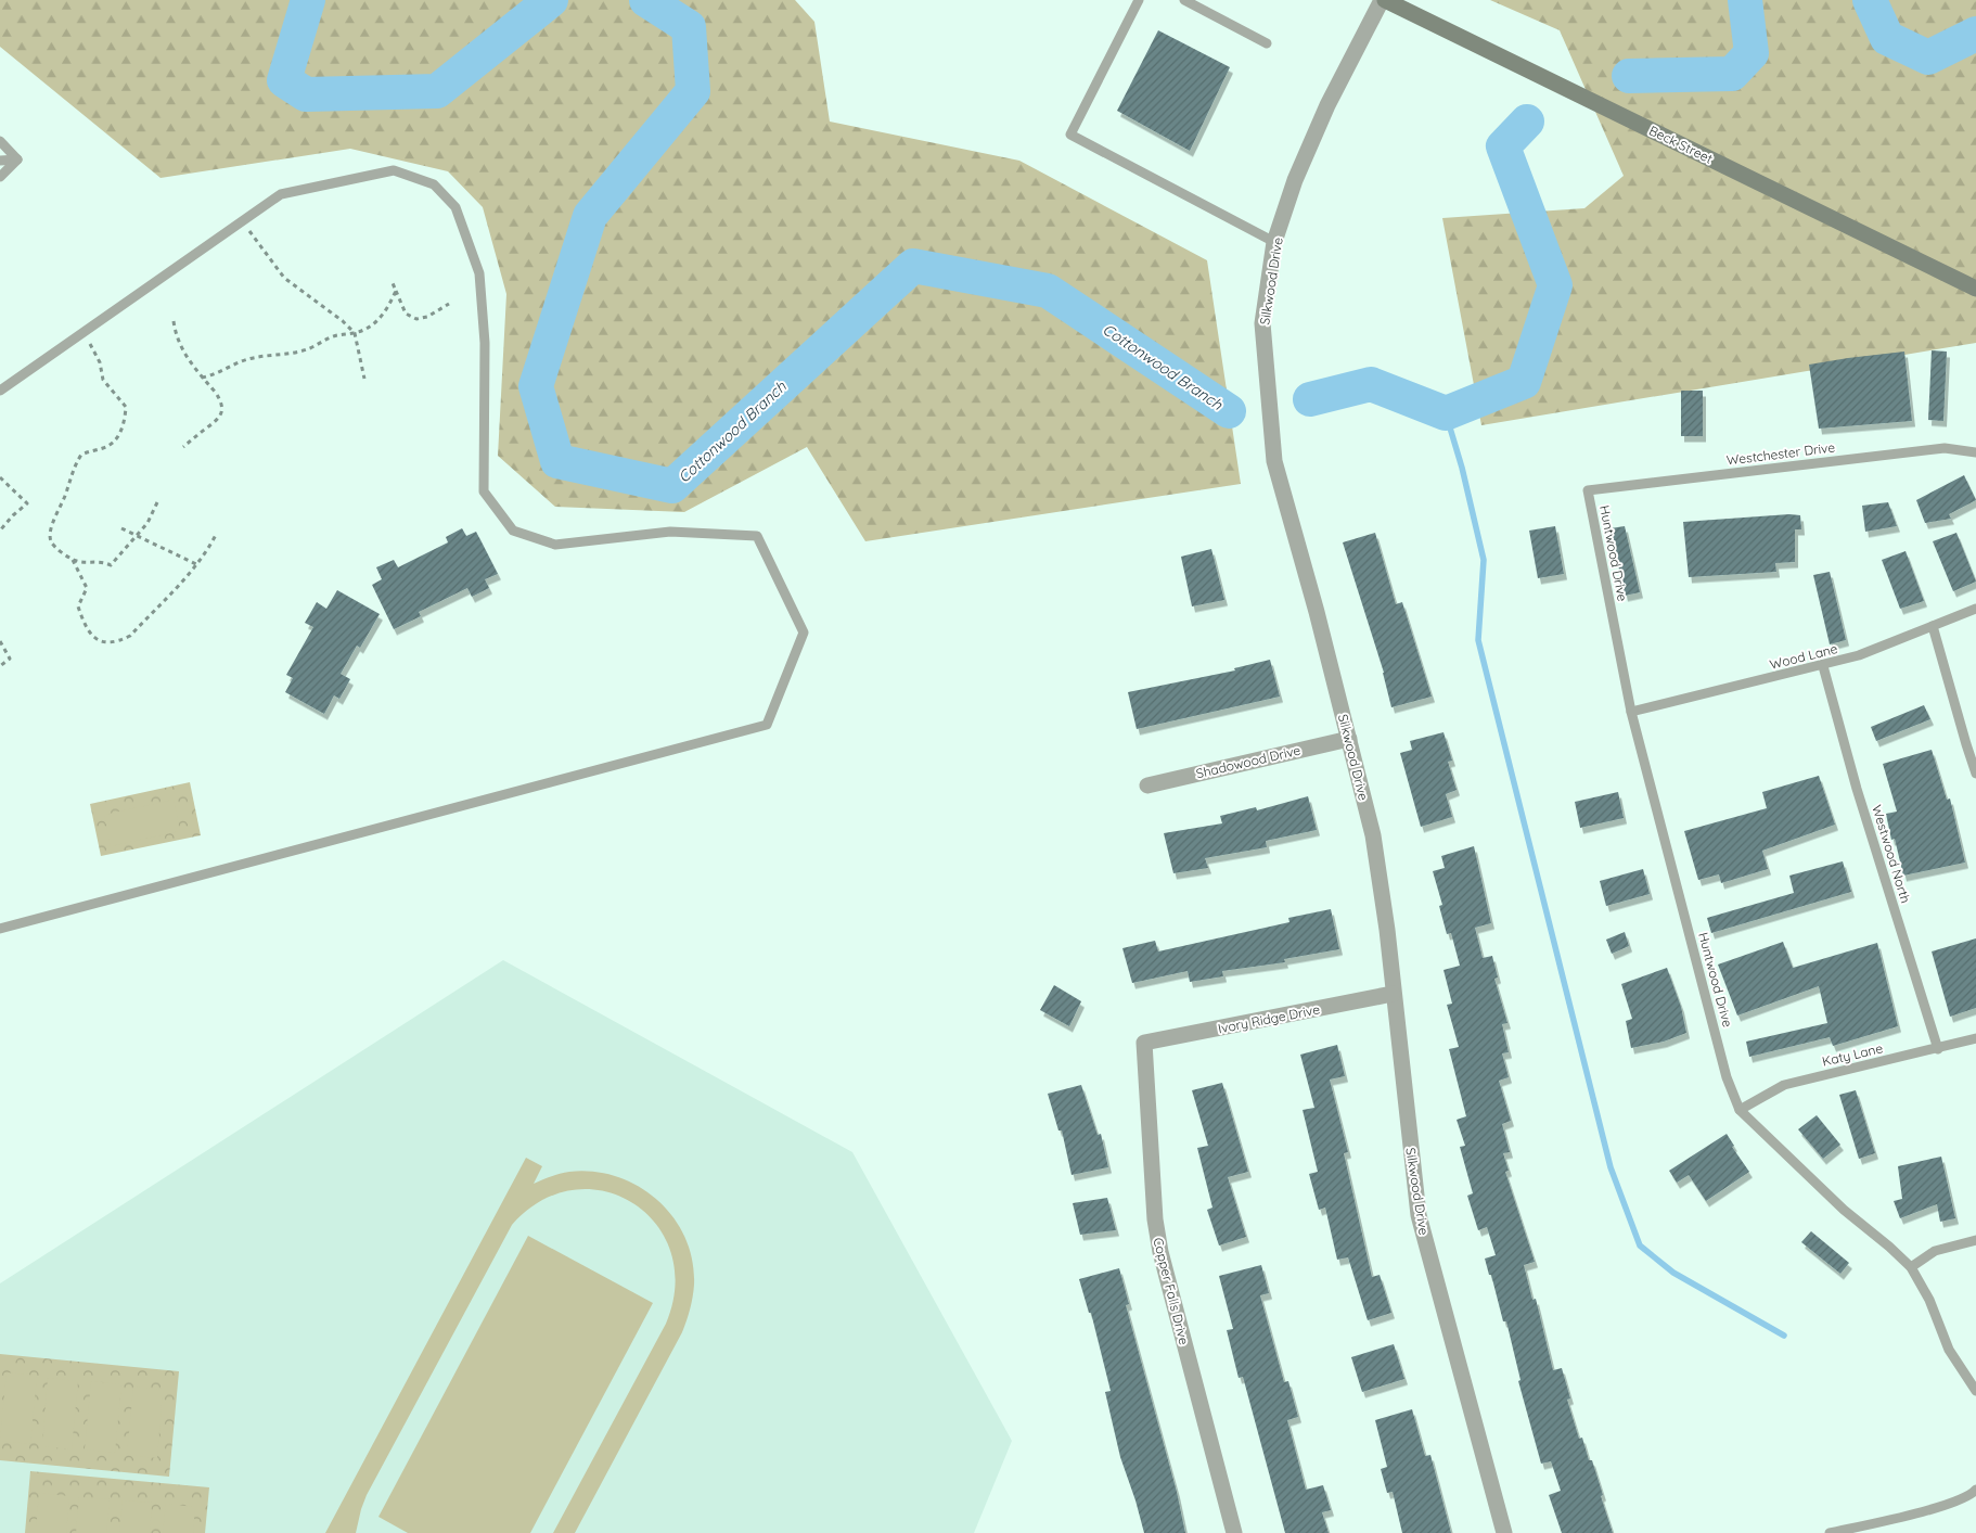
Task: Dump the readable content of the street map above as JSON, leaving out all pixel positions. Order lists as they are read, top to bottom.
{
  "streets": {
    "street": [
      "Beck Street",
      "Silkwood Drive",
      "Shadowood Drive",
      "Ivory Ridge Drive",
      "Copper Falls Drive"
    ],
    "lane": [
      "Westchester Drive",
      "Huntwood Drive",
      "Wood Lane",
      "Westwood North",
      "Katy Lane"
    ]
  },
  "crossings": [
    ["Beck Street", "Silkwood Drive"],
    ["Silkwood Drive", "Shadowood Drive"],
    ["Silkwood Drive", "Ivory Ridge Drive"],
    ["Westchester Drive", "Huntwood Drive"],
    ["Huntwood Drive", "Wood Lane"],
    ["Huntwood Drive", "Katy Lane"],
    ["Wood Lane", "Westwood North"],
    ["Westwood North", "Katy Lane"],
    ["Ivory Ridge Drive", "Copper Falls Drive"]
  ],
  "water": ["Cottonwood Branch"]
}
